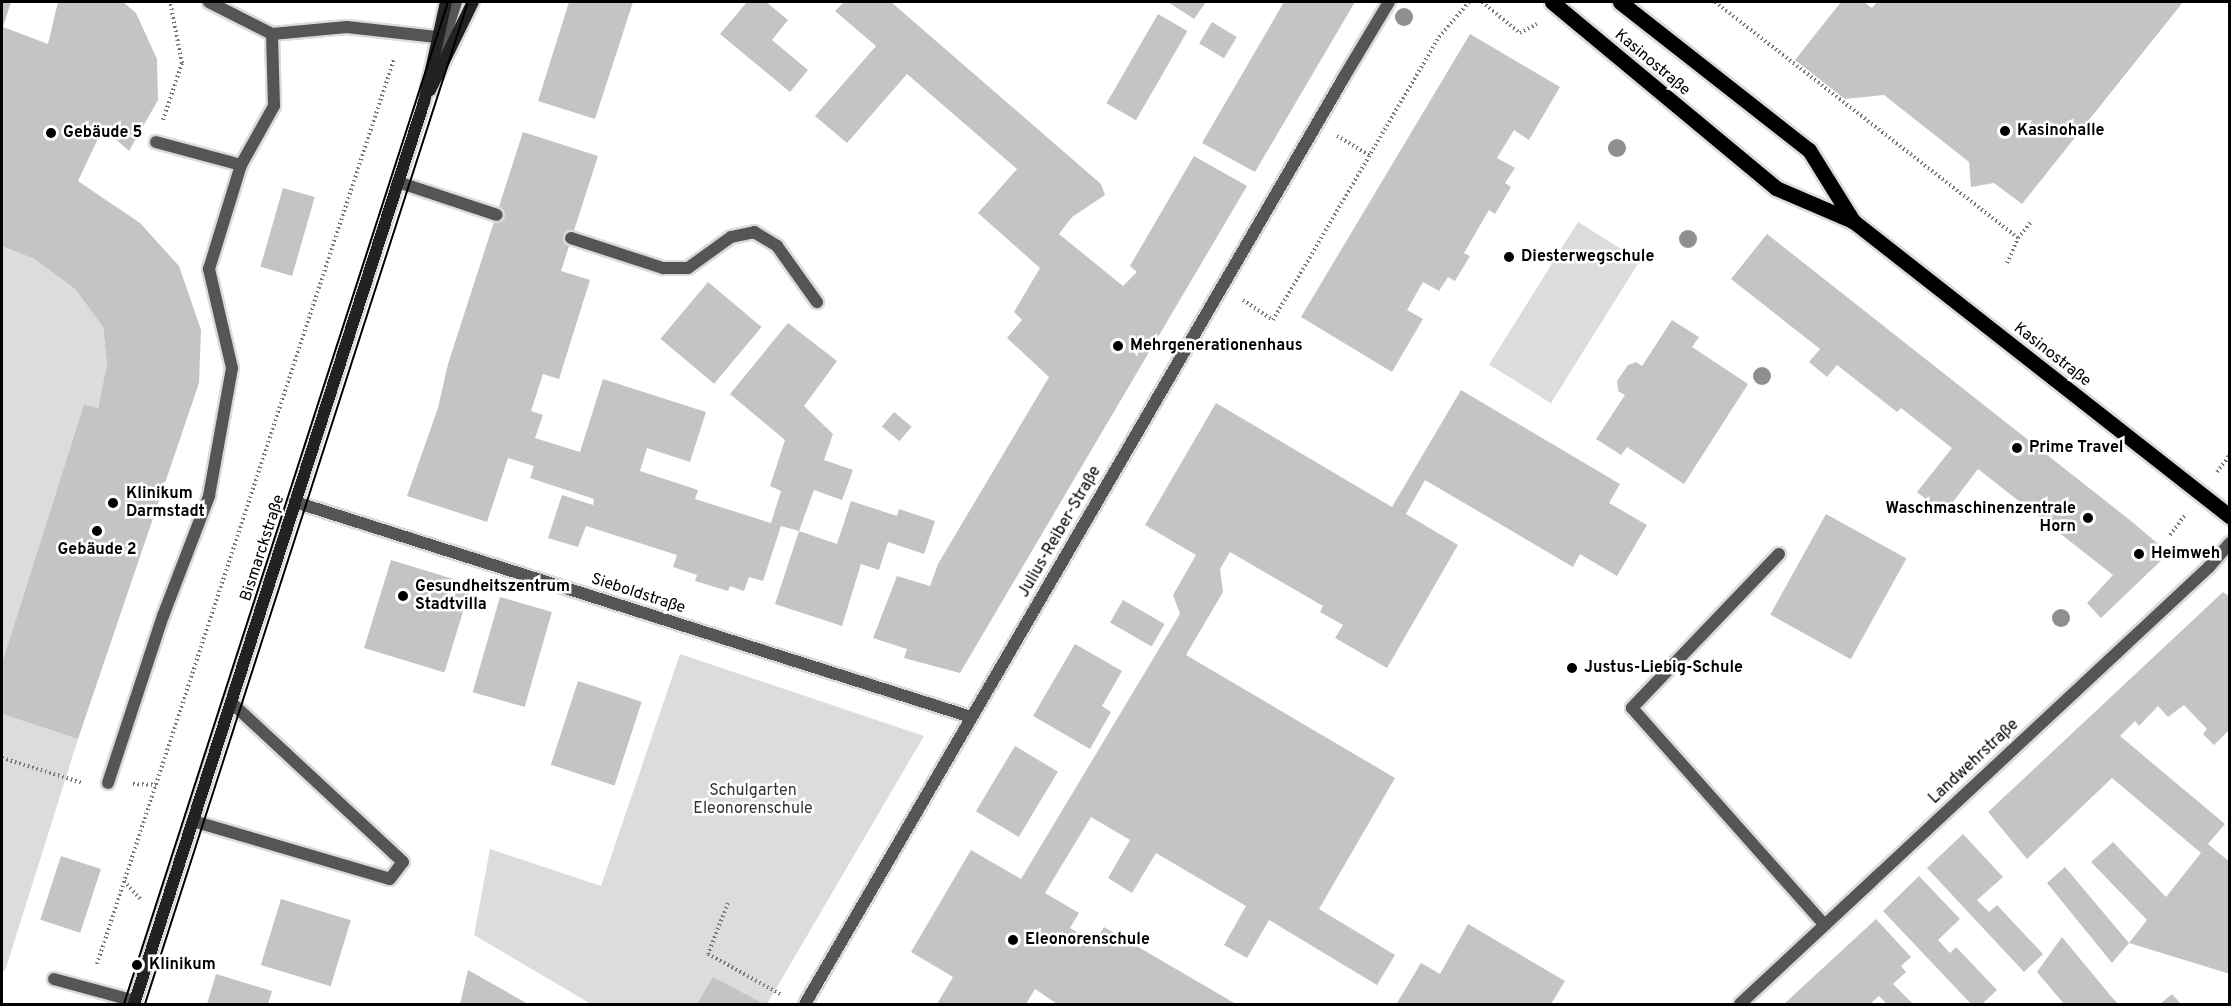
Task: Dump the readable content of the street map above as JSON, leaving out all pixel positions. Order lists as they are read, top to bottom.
{
  "streets": {
    "main road": ["Kasinostraße", "Bismarckstraße"],
    "street": ["Julius-Reiber-Straße", "Sieboldstraße", "Landwehrstraße"]
  },
  "crossings": [
    ["Julius-Reiber-Straße", "Sieboldstraße"],
    ["Bismarckstraße", "Sieboldstraße"]
  ],
  "parks": ["Schulgarten Eleonorenschule"],
  "places": [
    "Kasinohalle",
    "Gebäude 5",
    "Diesterwegschule",
    "Mehrgenerationenhaus",
    "Prime Travel",
    "Klinikum Darmstadt",
    "Waschmaschinenzentrale Horn",
    "Gebäude 2",
    "Heimweh",
    "Gesundheitszentrum Stadtvilla",
    "Justus-Liebig-Schule",
    "Eleonorenschule",
    "Klinikum"
  ]
}
